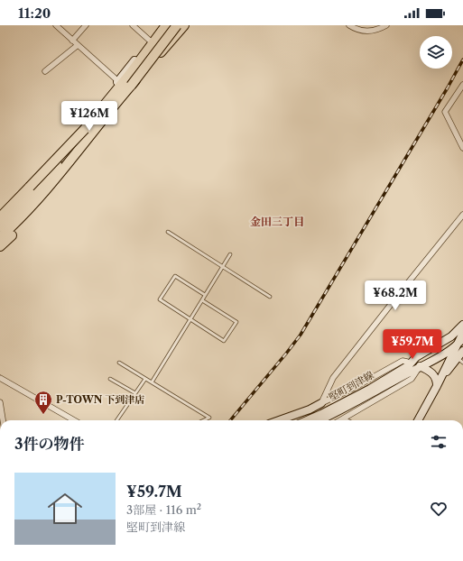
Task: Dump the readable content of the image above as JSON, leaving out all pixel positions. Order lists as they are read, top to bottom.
{
  "streets": {
    "street": ["堅町到津線"]
  },
  "districts": ["金田三丁目"],
  "places": {
    "building": ["P-TOWN 下到津店"]
  },
  "page": {
    "status": "11:20",
    "price": ["¥126M", "¥68.2M", "¥59.7M"],
    "heading": "3件の物件",
    "list": [
      {
        "name": "¥59.7M",
        "note": "3部屋 · 116 m² · 堅町到津線"
      }
    ]
  }
}
